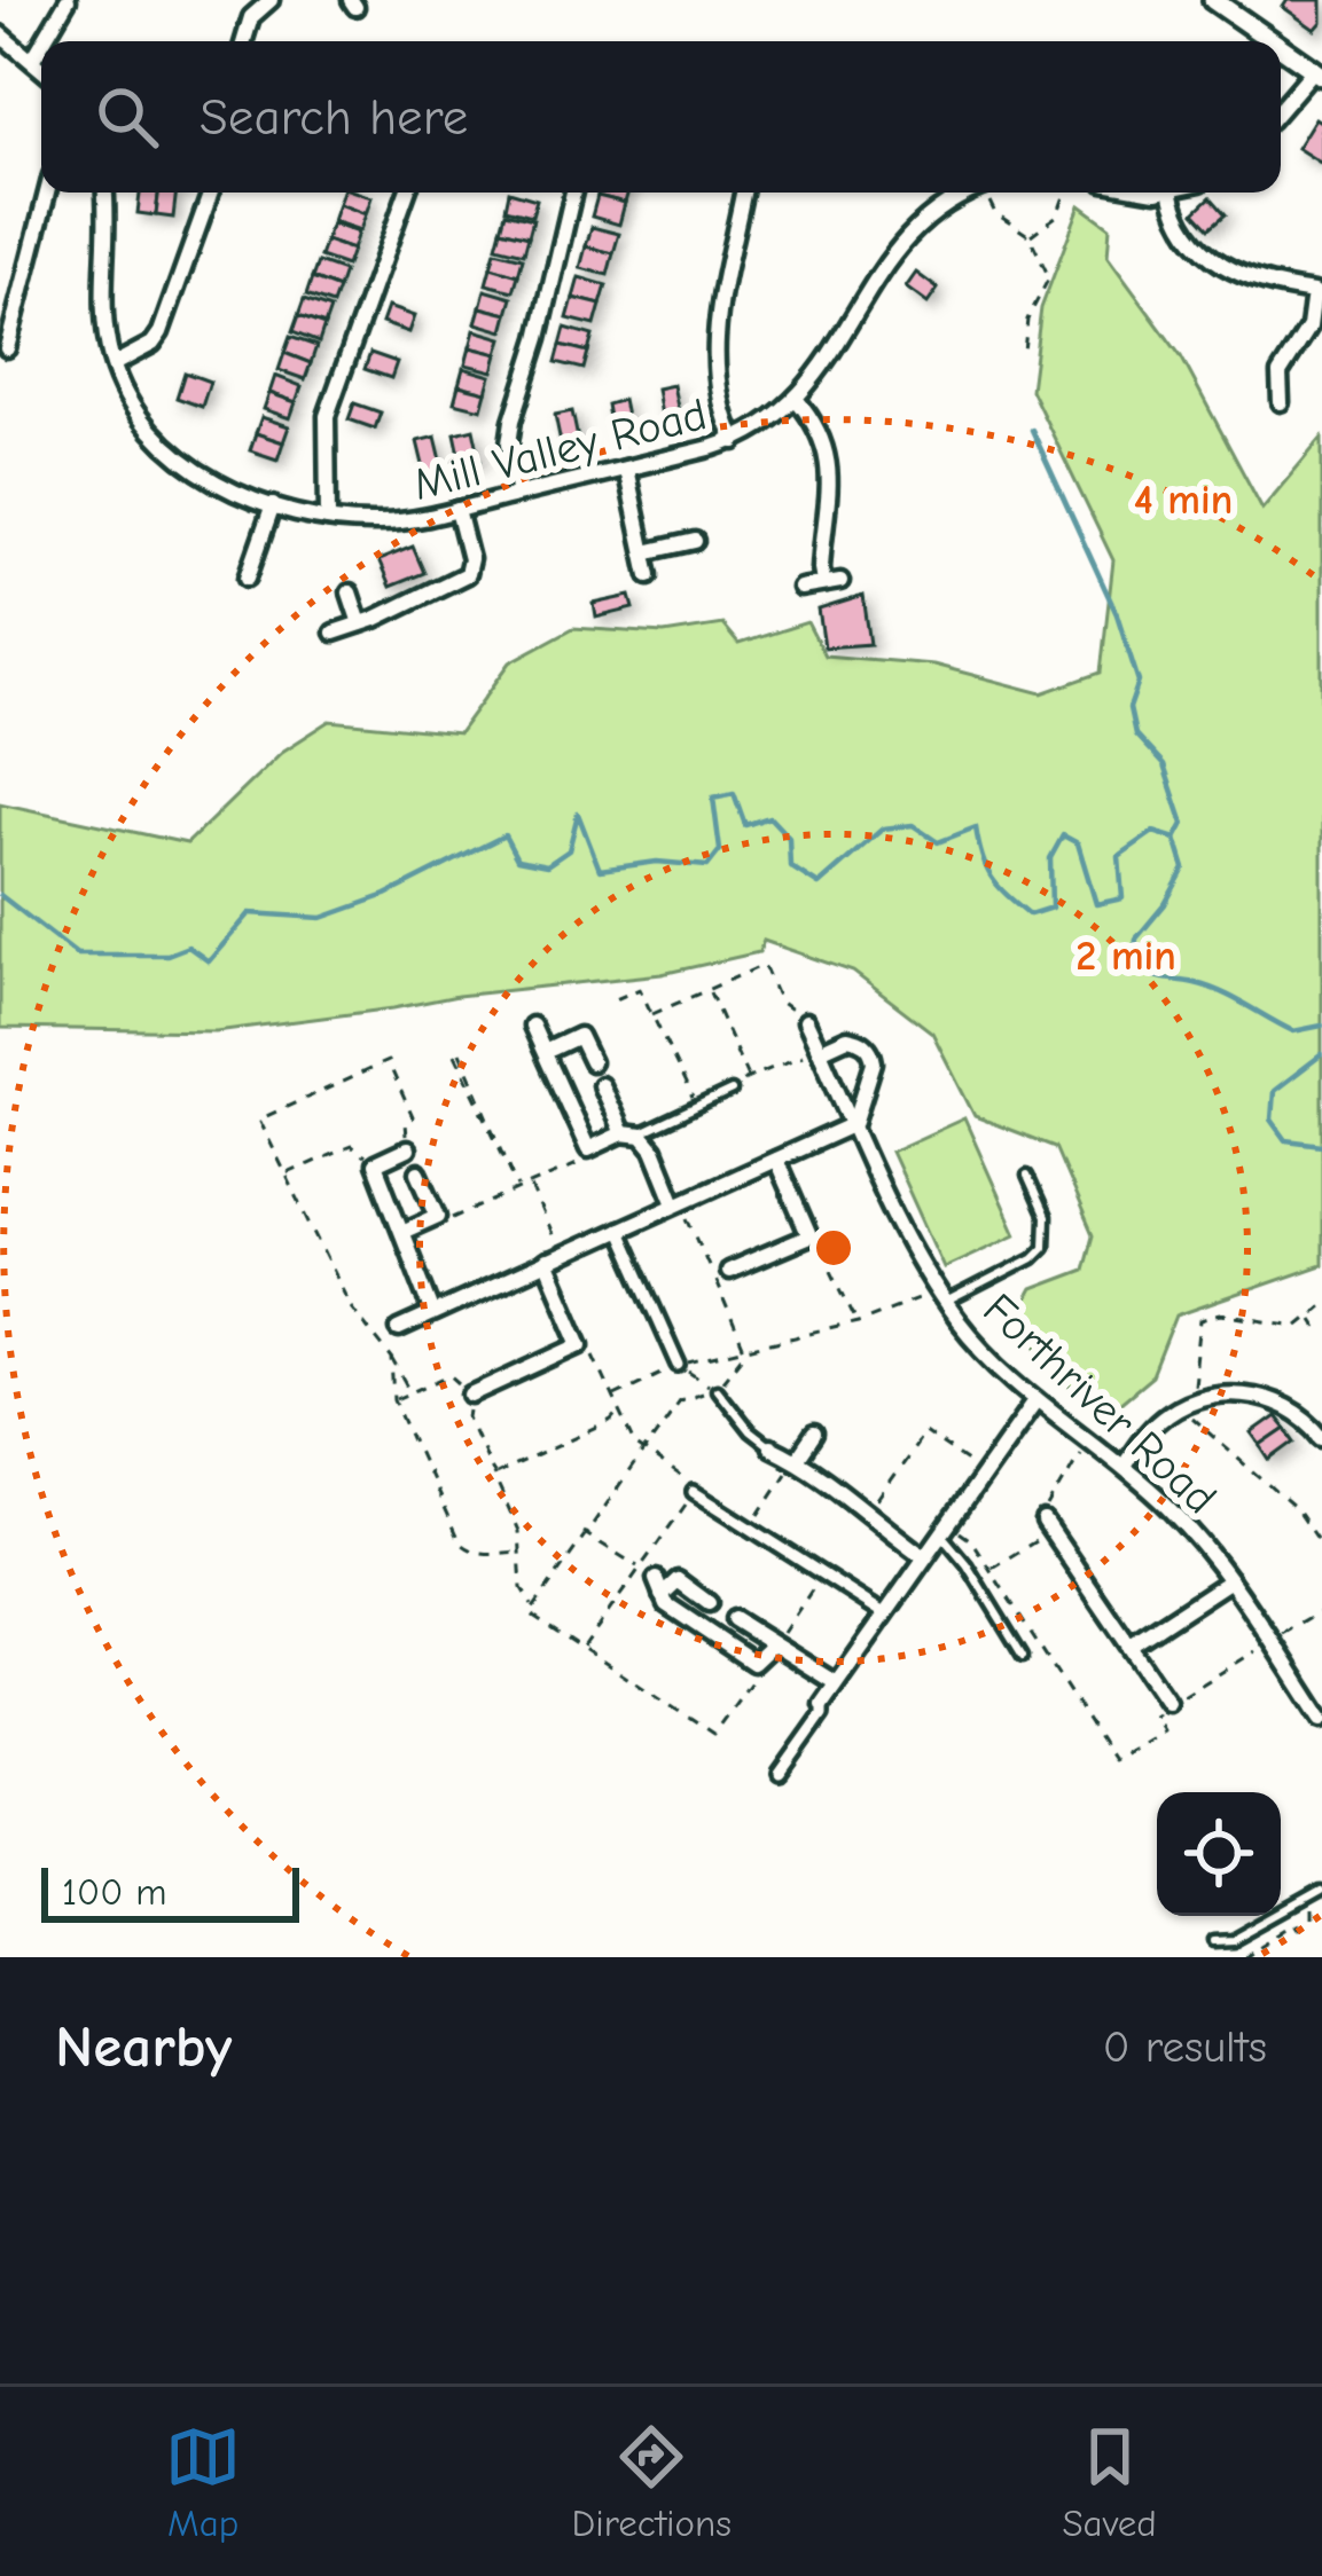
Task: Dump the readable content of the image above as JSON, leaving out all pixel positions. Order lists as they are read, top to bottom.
{
  "streets": {
    "street": ["Mill Valley Road", "Forthriver Road"]
  },
  "scale_bar": "100 m",
  "page": {
    "search": "Search here",
    "scale": "100 m",
    "heading": ["Nearby", "0 results"],
    "nav": ["Map", "Directions", "Saved"]
  },
  "rings": ["4 min", "2 min"]
}
